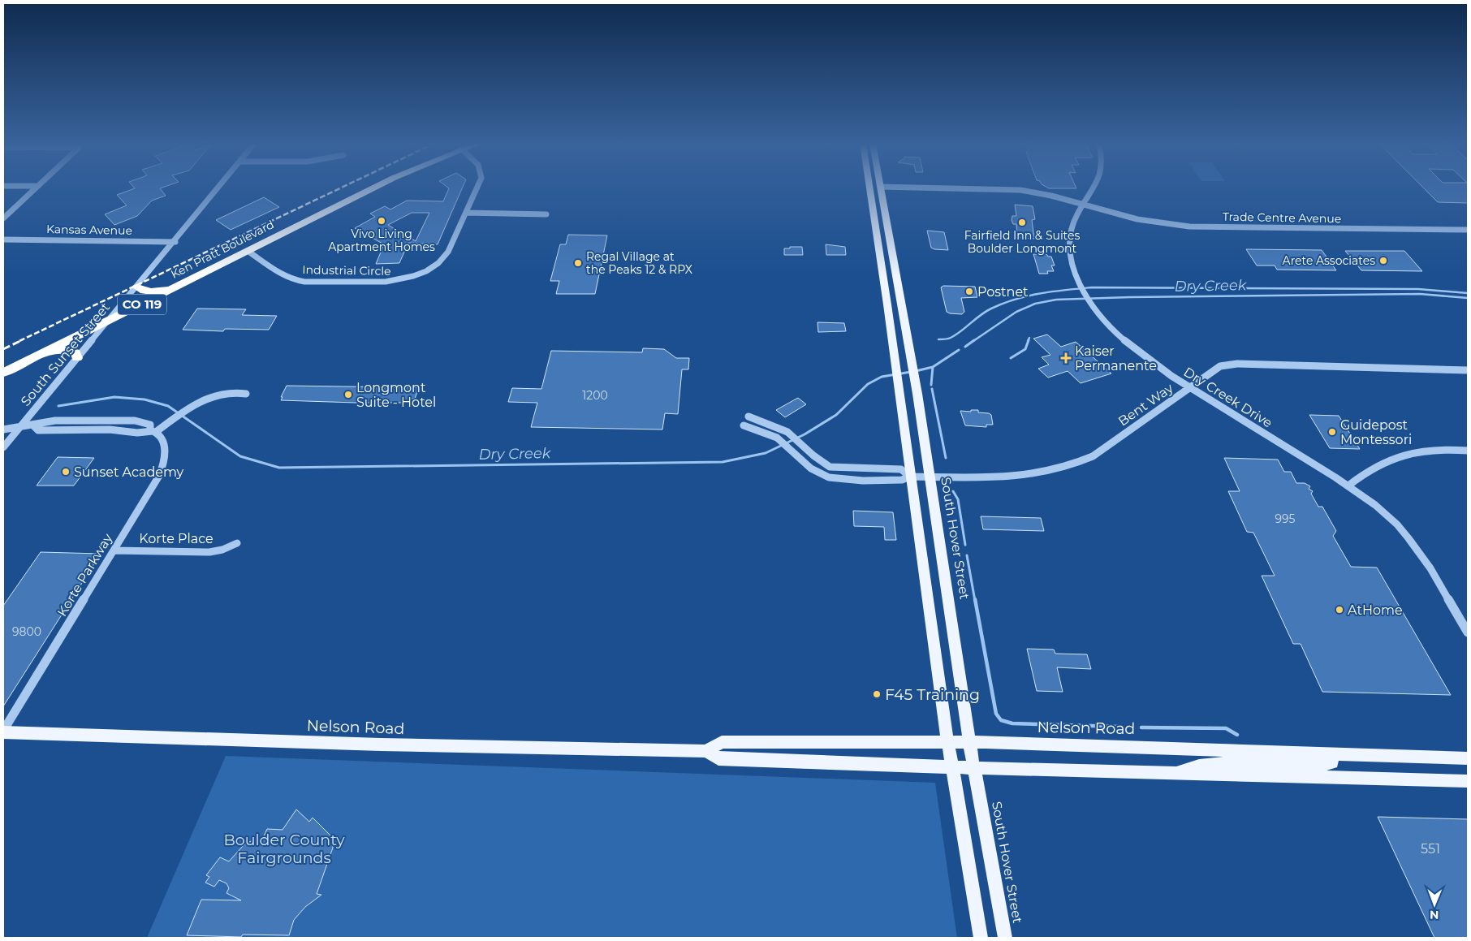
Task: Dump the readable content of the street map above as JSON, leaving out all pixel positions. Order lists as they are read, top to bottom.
{
  "streets": {
    "highway": ["Ken Pratt Boulevard", "CO 119"],
    "main road": ["South Hover Street", "Nelson Road"],
    "street": [
      "Trade Centre Avenue",
      "Kansas Avenue",
      "Industrial Circle",
      "South Sunset Street",
      "Dry Creek Drive",
      "Bent Way",
      "Korte Place",
      "Korte Parkway"
    ]
  },
  "crossings": [
    ["Trade Centre Avenue", "Dry Creek Drive"],
    ["Kansas Avenue", "South Sunset Street"],
    ["Ken Pratt Boulevard", "Industrial Circle"],
    ["Ken Pratt Boulevard", "South Sunset Street"],
    ["South Sunset Street", "Korte Parkway"],
    ["Dry Creek Drive", "Bent Way"],
    ["Bent Way", "South Hover Street"],
    ["Korte Place", "Korte Parkway"],
    ["South Hover Street", "Nelson Road"],
    ["Korte Parkway", "Nelson Road"]
  ],
  "water": ["Dry Creek"],
  "parks": ["Boulder County Fairgrounds"],
  "places": {
    "other": [
      "Vivo Living Apartment Homes",
      "Fairfield Inn & Suites Boulder Longmont",
      "Arete Associates",
      "Regal Village at the Peaks 12 & RPX",
      "Postnet",
      "Longmont Suite - Hotel",
      "Guidepost Montessori",
      "Sunset Academy",
      "AtHome",
      "F45 Training"
    ],
    "health": ["Kaiser Permanente"]
  },
  "house_numbers": [
    "1200",
    "995",
    "9800",
    "551"
  ],
  "north": "bottom"
}
